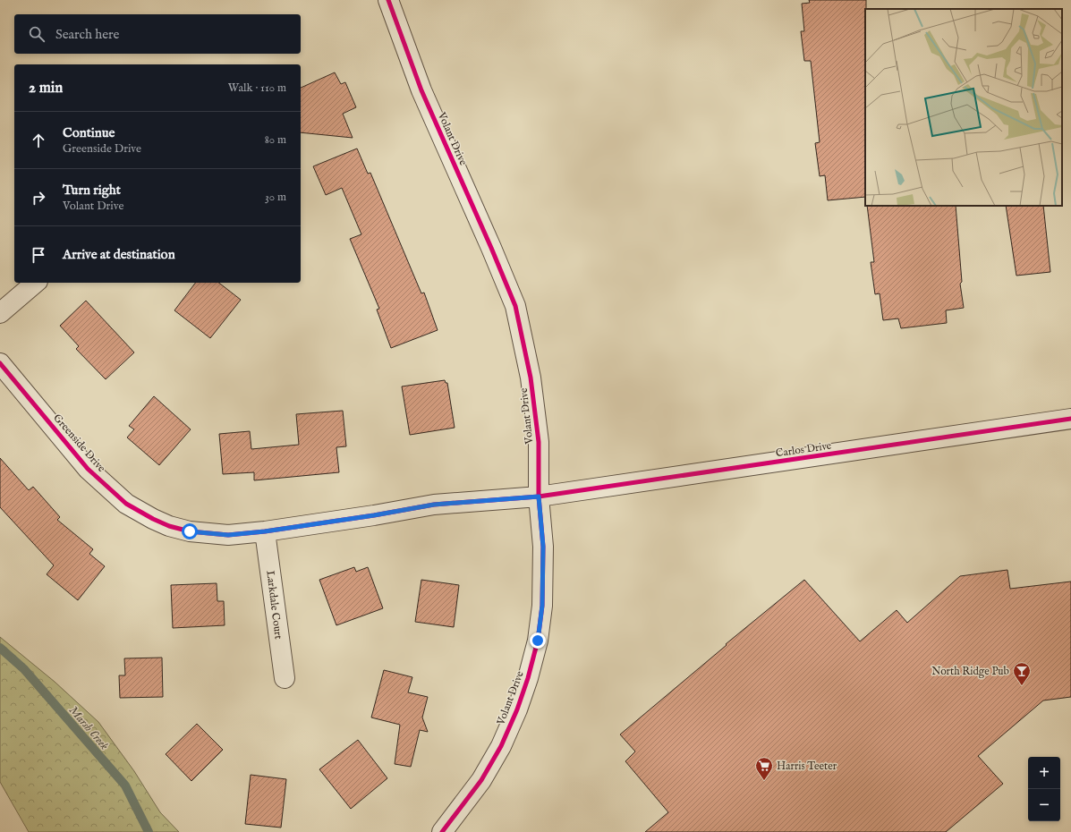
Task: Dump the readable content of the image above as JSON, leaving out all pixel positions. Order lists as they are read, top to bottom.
{
  "streets": {
    "street": [
      "Volant Drive",
      "Greenside Drive",
      "Carlos Drive",
      "Larkdale Court"
    ]
  },
  "crossings": [
    ["Volant Drive", "Greenside Drive"],
    ["Volant Drive", "Carlos Drive"],
    ["Greenside Drive", "Carlos Drive"],
    ["Greenside Drive", "Larkdale Court"]
  ],
  "water": ["Marsh Creek"],
  "places": {
    "bar": ["North Ridge Pub"],
    "supermarket": ["Harris Teeter"]
  },
  "page": {
    "search": "Search here",
    "heading": ["2 min", "Walk · 110 m"],
    "list": [
      ["Continue", "Greenside Drive", "80 m"],
      ["Turn right", "Volant Drive", "30 m"],
      "Arrive at destination"
    ],
    "map_buttons": ["+", "−"]
  }
}
